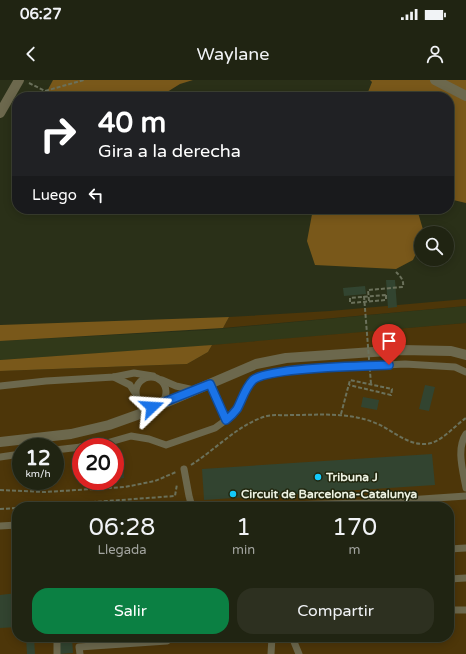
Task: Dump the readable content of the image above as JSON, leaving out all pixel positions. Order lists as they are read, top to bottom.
{
  "places": ["Tribuna J", "Circuit de Barcelona-Catalunya"],
  "page": {
    "status": "06:27",
    "header": "Waylane",
    "turn": ["40 m", "Gira a la derecha"],
    "then": "Luego",
    "speed": "12 km/h",
    "limit": "20",
    "eta": [
      "06:28",
      "Llegada",
      "1",
      "min",
      "170",
      "m"
    ],
    "buttons": ["Salir", "Compartir"]
  }
}
